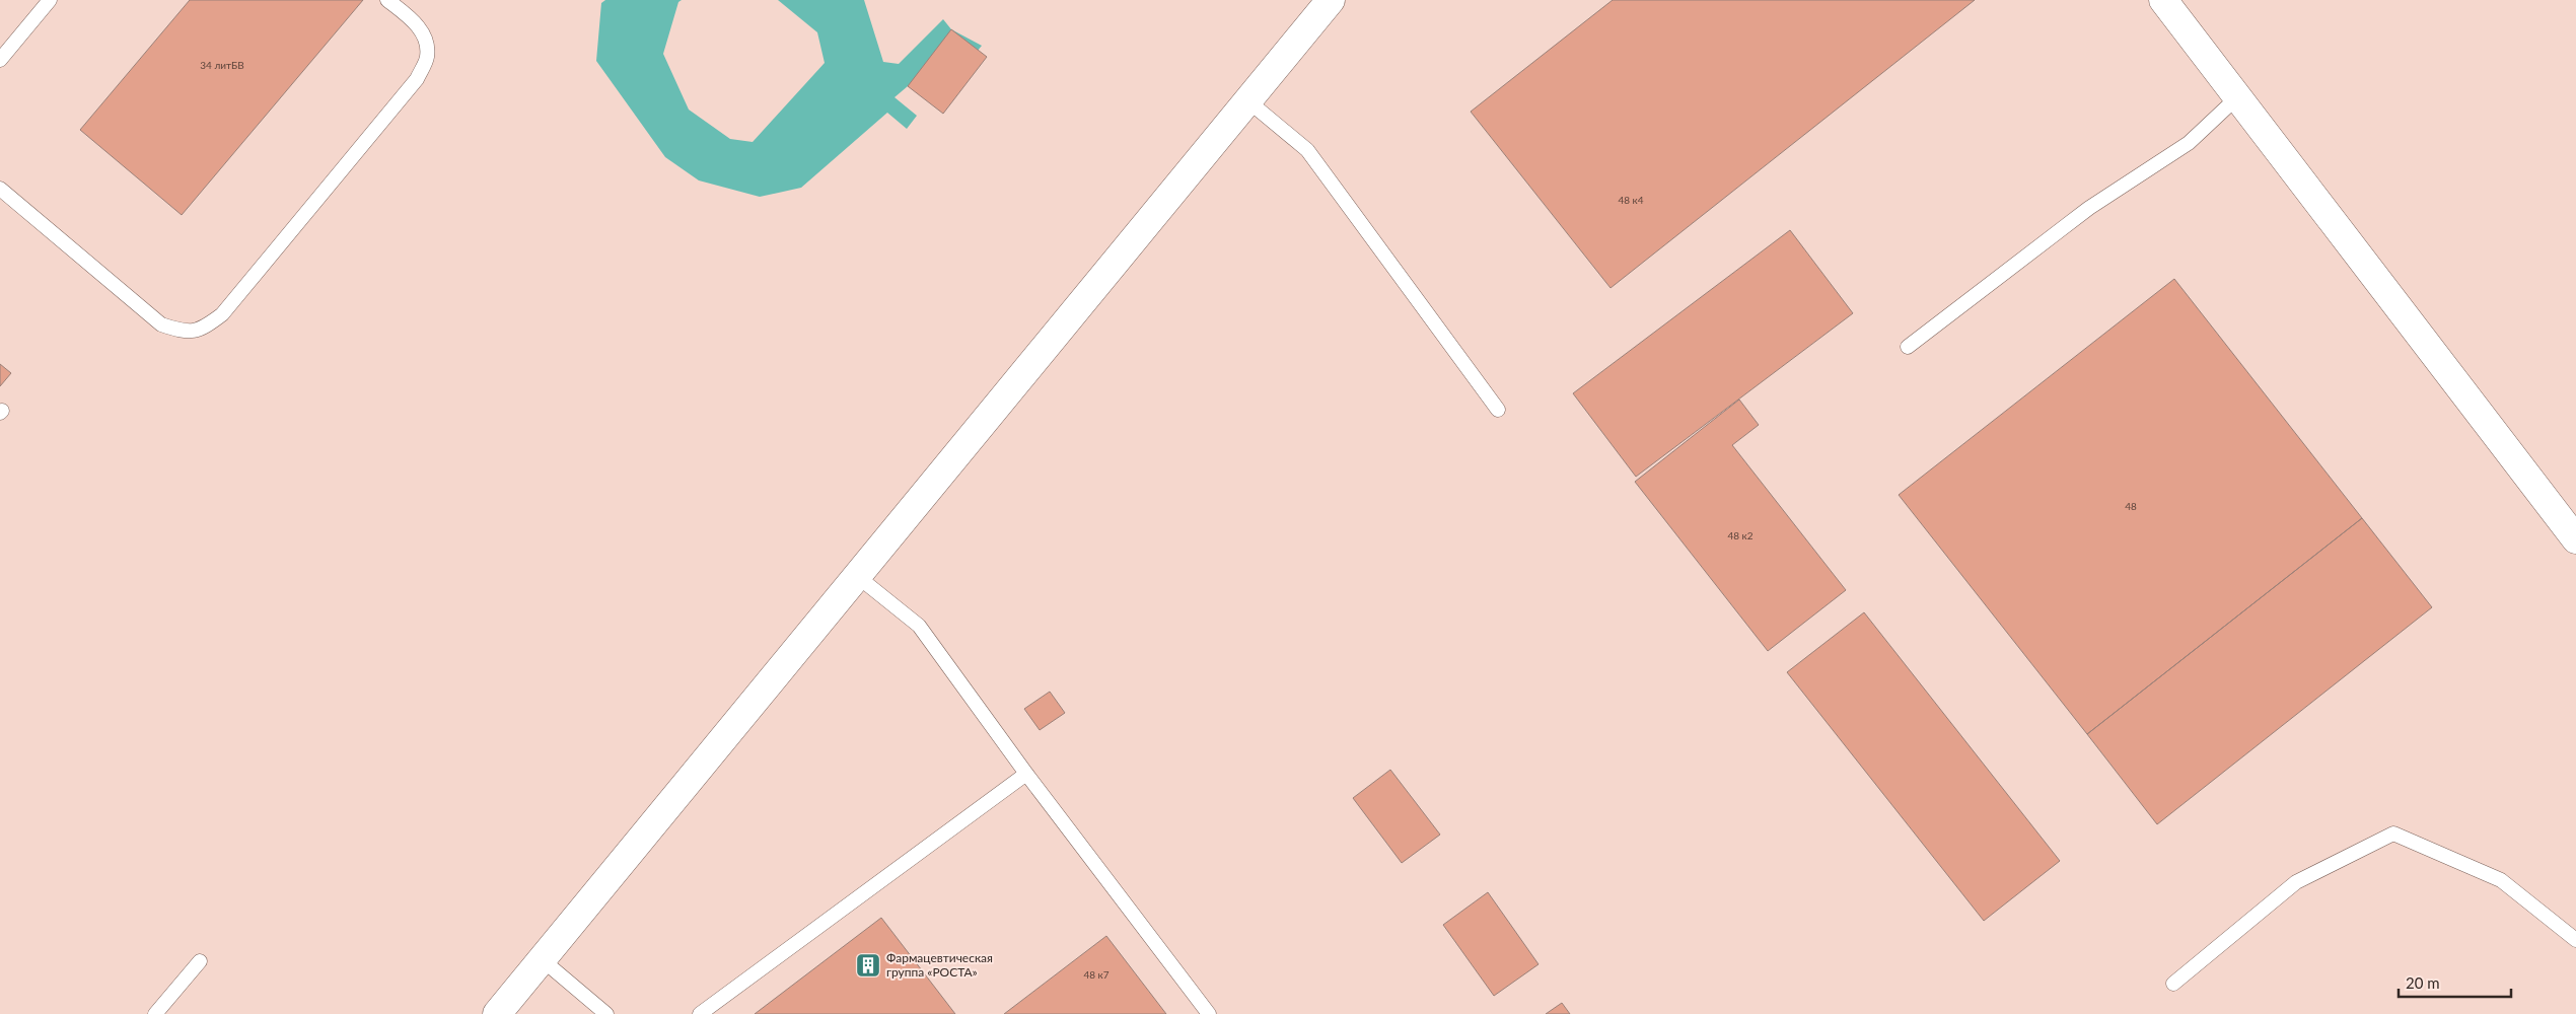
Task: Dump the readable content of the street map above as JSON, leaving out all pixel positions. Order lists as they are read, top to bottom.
{
  "places": {
    "building": ["Фармацевтическая группа «РОСТА»"]
  },
  "house_numbers": [
    "34 литБВ",
    "48 к4",
    "48",
    "48 к2",
    "48 к7"
  ],
  "scale_bar": "20 m"
}
